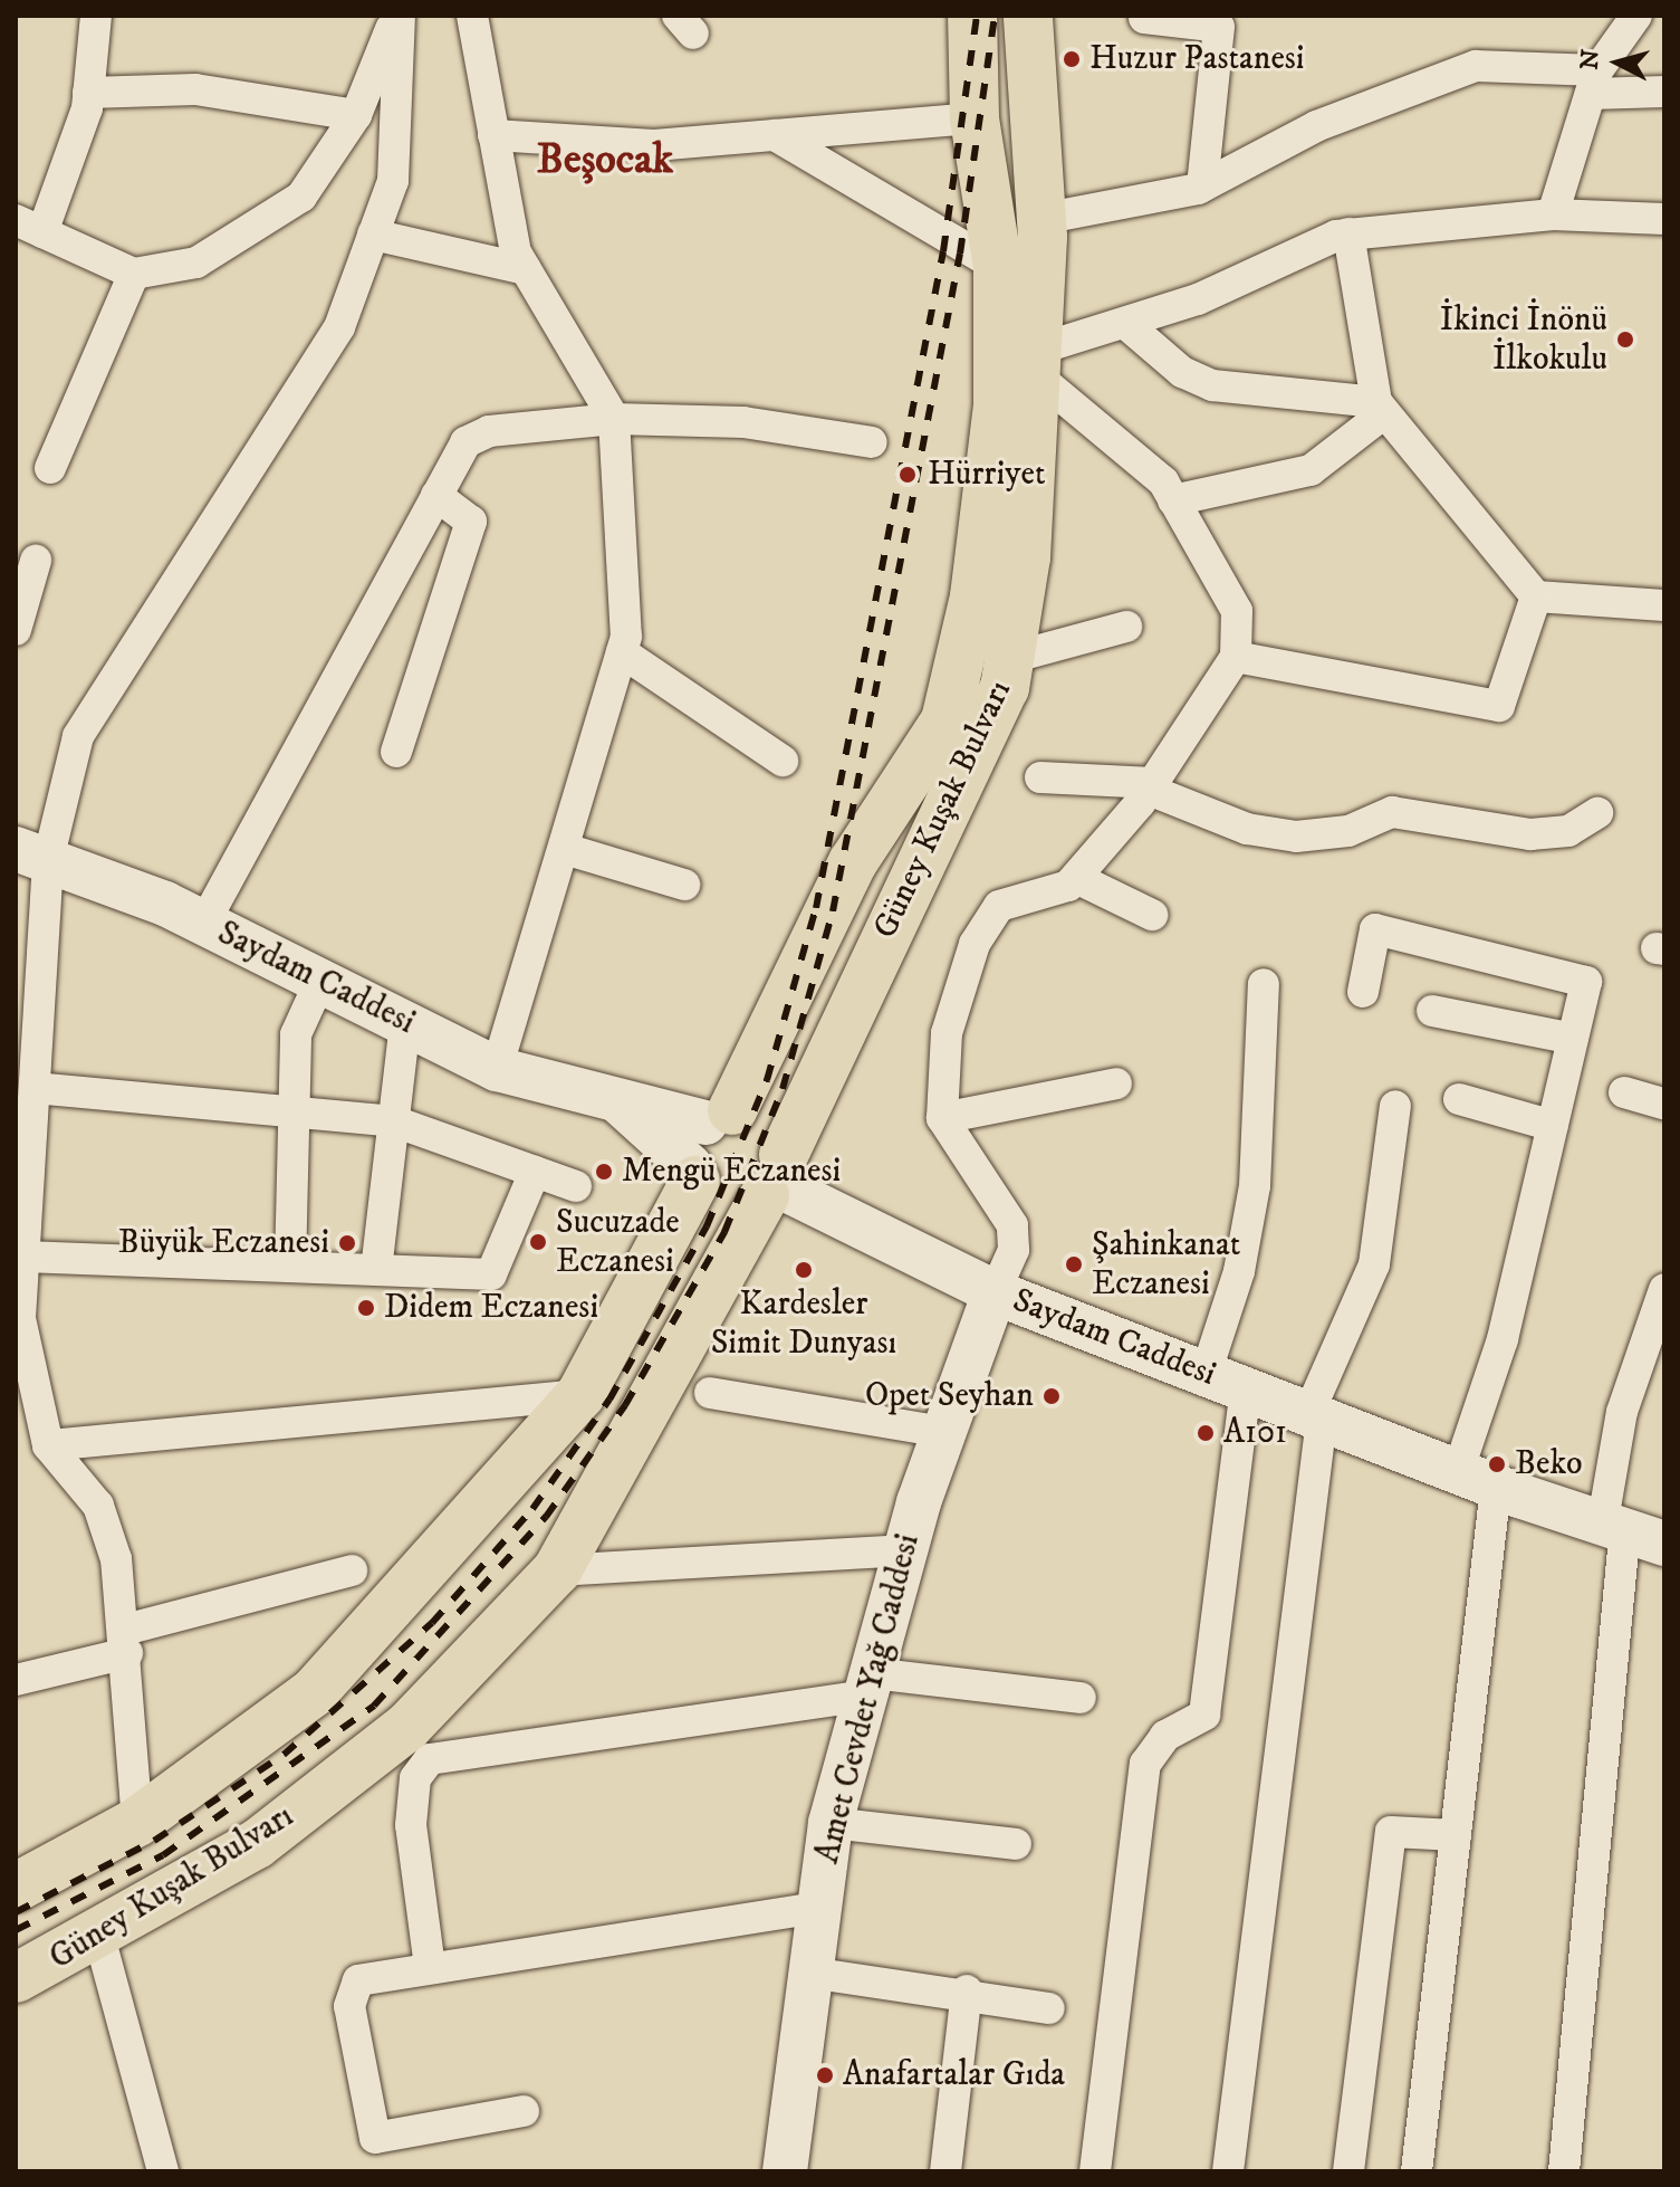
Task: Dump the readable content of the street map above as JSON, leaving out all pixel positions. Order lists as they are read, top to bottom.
{
  "streets": {
    "main road": ["Güney Kuşak Bulvarı", "Saydam Caddesi", "Amet Cevdet Yağ Caddesi"]
  },
  "crossings": [
    ["Güney Kuşak Bulvarı", "Saydam Caddesi"],
    ["Saydam Caddesi", "Amet Cevdet Yağ Caddesi"]
  ],
  "districts": ["Beşocak"],
  "places": [
    "Huzur Pastanesi",
    "İkinci İnönü İlkokulu",
    "Hürriyet",
    "Mengü Eczanesi",
    "Sucuzade Eczanesi",
    "Büyük Eczanesi",
    "Şahinkanat Eczanesi",
    "Kardesler Simit Dunyası",
    "Didem Eczanesi",
    "Opet Seyhan",
    "A101",
    "Beko",
    "Anafartalar Gıda"
  ],
  "north": "left"
}
